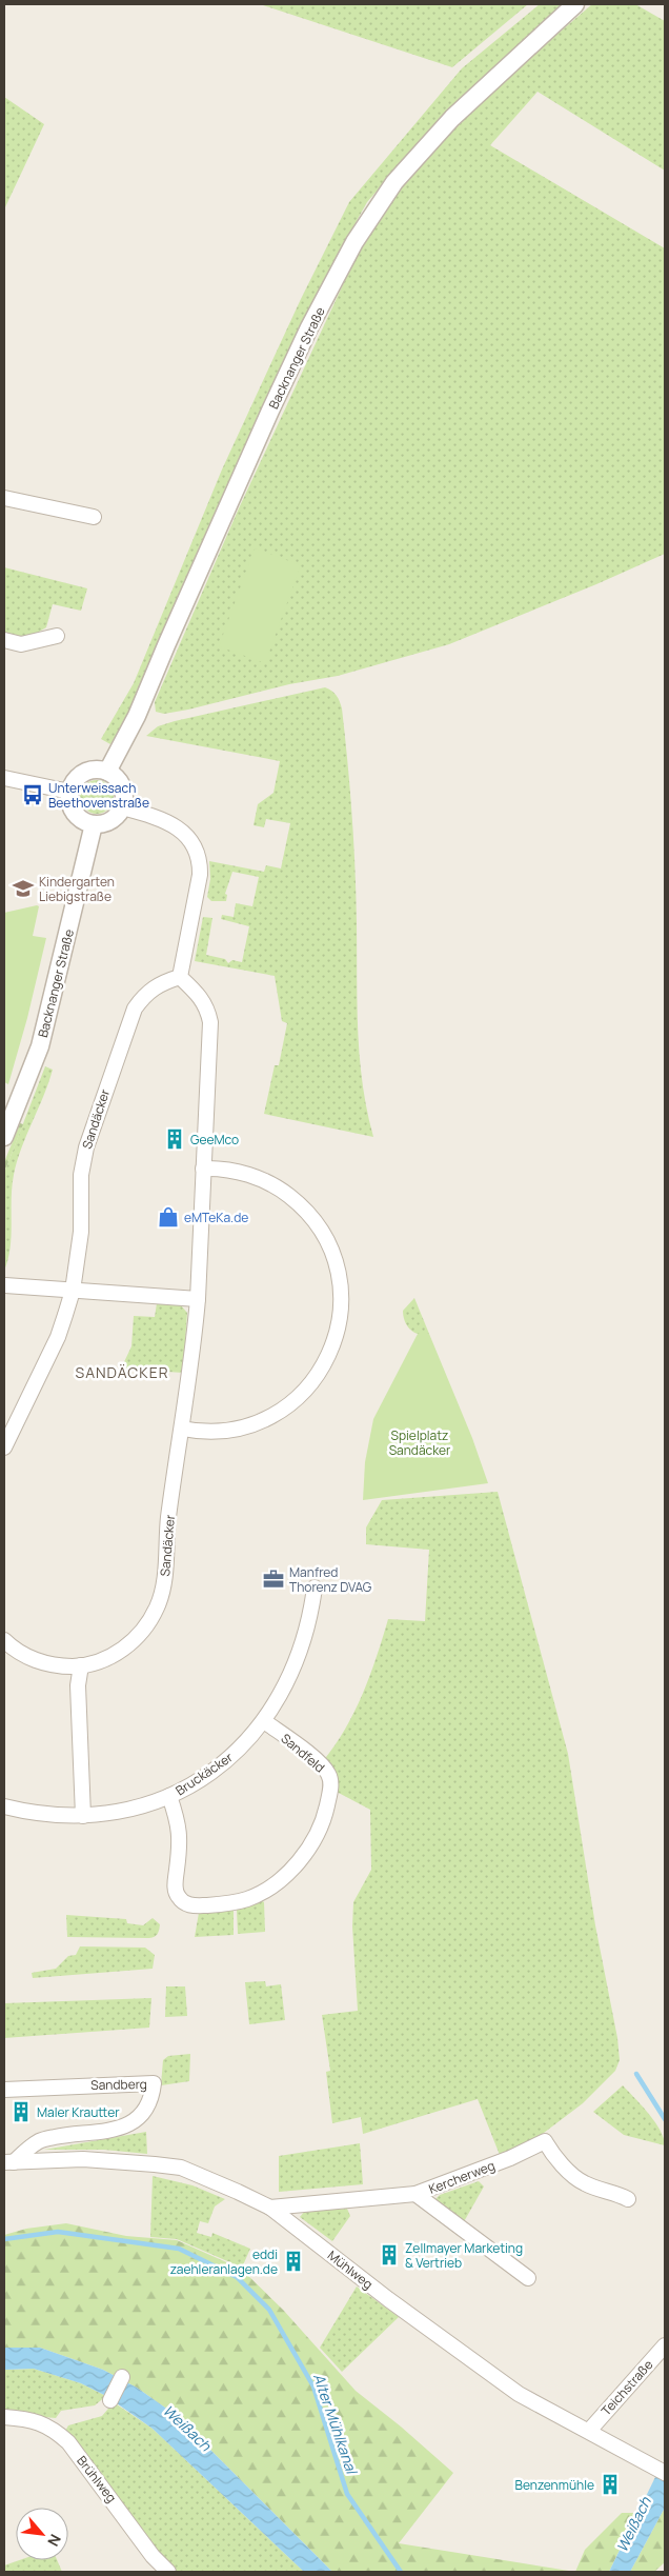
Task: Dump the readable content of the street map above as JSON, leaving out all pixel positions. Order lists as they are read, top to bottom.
{
  "streets": {
    "street": [
      "Backnanger Straße",
      "Sandäcker",
      "Sandfeld",
      "Bruckäcker",
      "Sandberg",
      "Kercherweg",
      "Mühlweg",
      "Teichstraße",
      "Brühlweg"
    ]
  },
  "crossings": [
    ["Sandfeld", "Bruckäcker"],
    ["Sandberg", "Mühlweg"],
    ["Kercherweg", "Mühlweg"],
    ["Mühlweg", "Teichstraße"]
  ],
  "districts": ["SANDÄCKER"],
  "water": ["Alter Mühlkanal", "Weißach"],
  "parks": ["Spielplatz Sandäcker"],
  "places": {
    "bus stop": ["Unterweissach Beethovenstraße"],
    "school or university": ["Kindergarten Liebigstraße"],
    "building": [
      "GeeMco",
      "Maler Krautter",
      "Zellmayer Marketing & Vertrieb",
      "eddi zaehleranlagen.de",
      "Benzenmühle"
    ],
    "shop": ["eMTeKa.de"],
    "office": ["Manfred Thorenz DVAG"]
  },
  "north": "bottom right"
}
